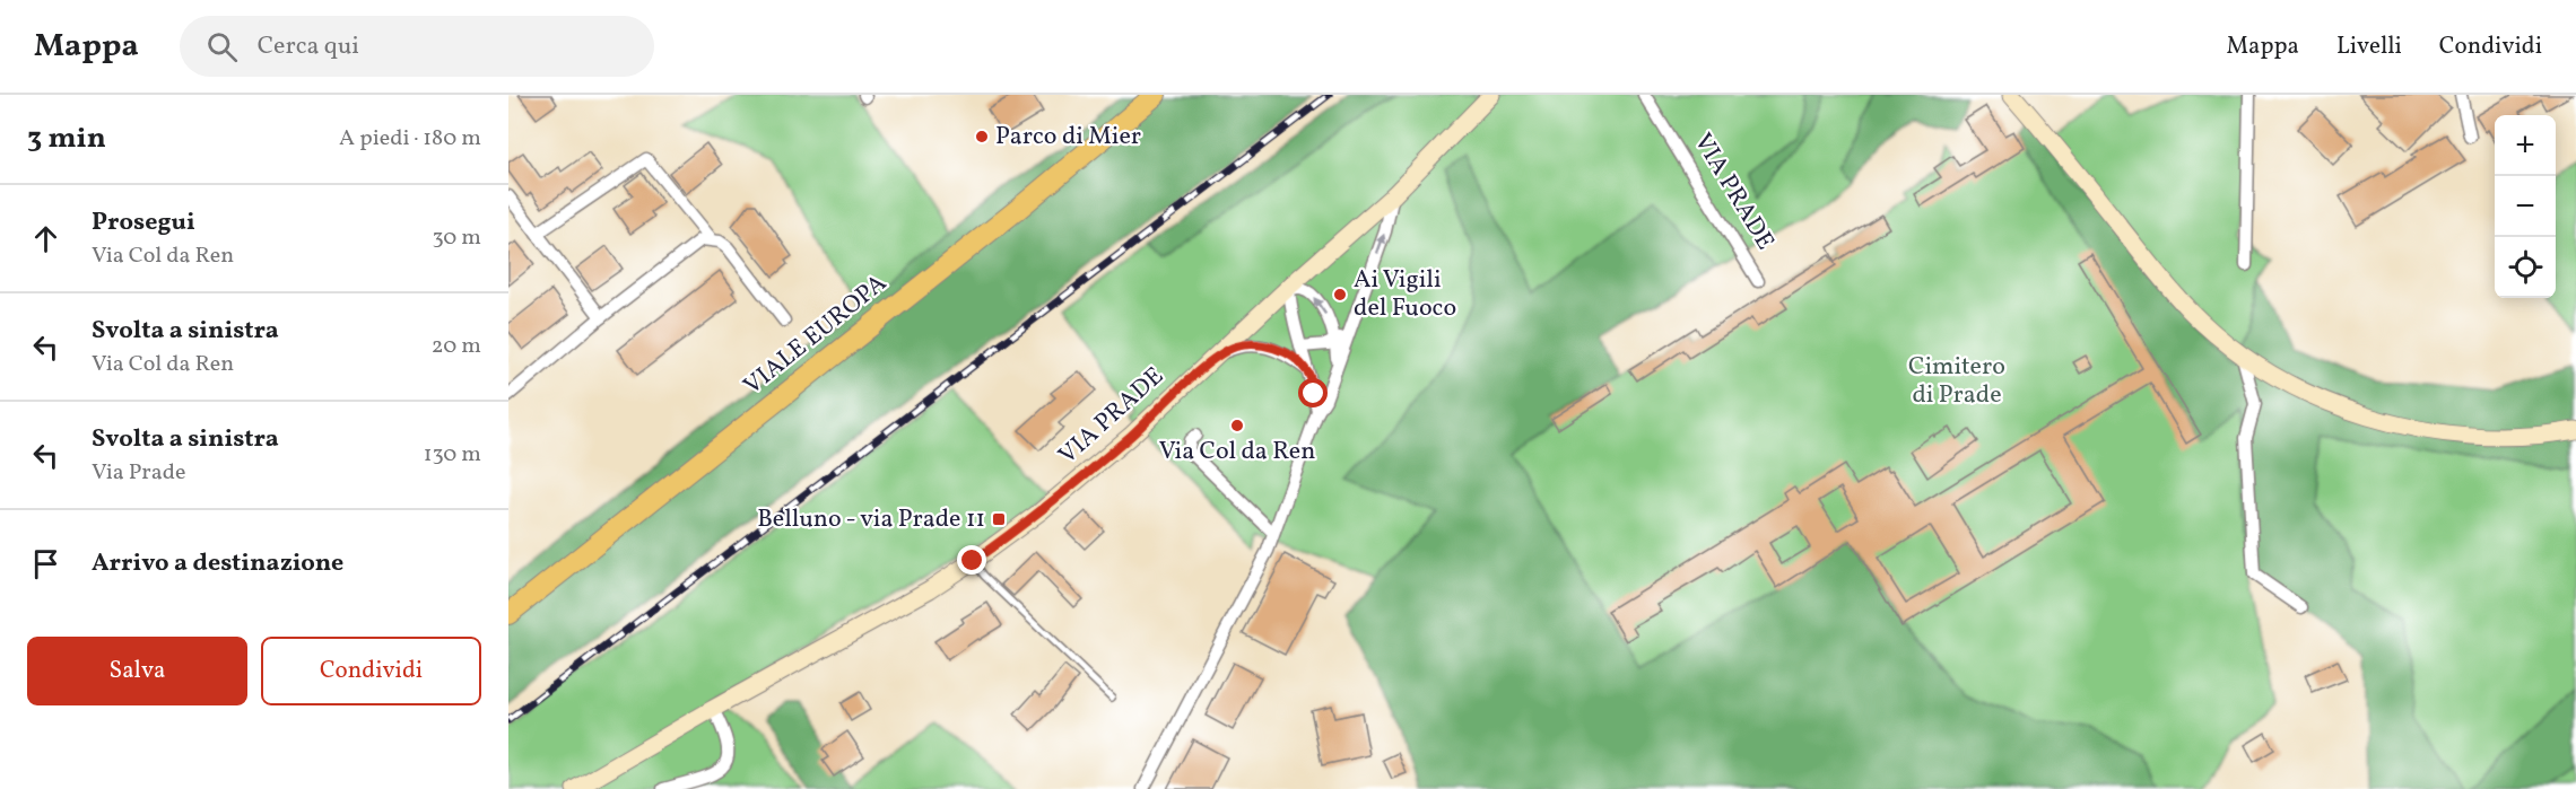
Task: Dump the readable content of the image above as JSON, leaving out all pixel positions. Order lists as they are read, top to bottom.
{
  "streets": {
    "main road": ["VIA PRADE", "VIALE EUROPA"]
  },
  "parks": ["Cimitero di Prade"],
  "places": {
    "other": ["Parco di Mier", "Ai Vigili del Fuoco", "Via Col da Ren"],
    "transit": ["Belluno - via Prade 11"]
  },
  "page": {
    "header": "Mappa",
    "search": "Cerca qui",
    "nav": ["Mappa", "Livelli", "Condividi"],
    "heading": ["3 min", "A piedi · 180 m"],
    "map_buttons": ["+", "−"],
    "list": [
      ["Prosegui", "Via Col da Ren", "30 m"],
      ["Svolta a sinistra", "Via Col da Ren", "20 m"],
      ["Svolta a sinistra", "Via Prade", "130 m"],
      "Arrivo a destinazione"
    ],
    "buttons": ["Salva", "Condividi"]
  }
}
